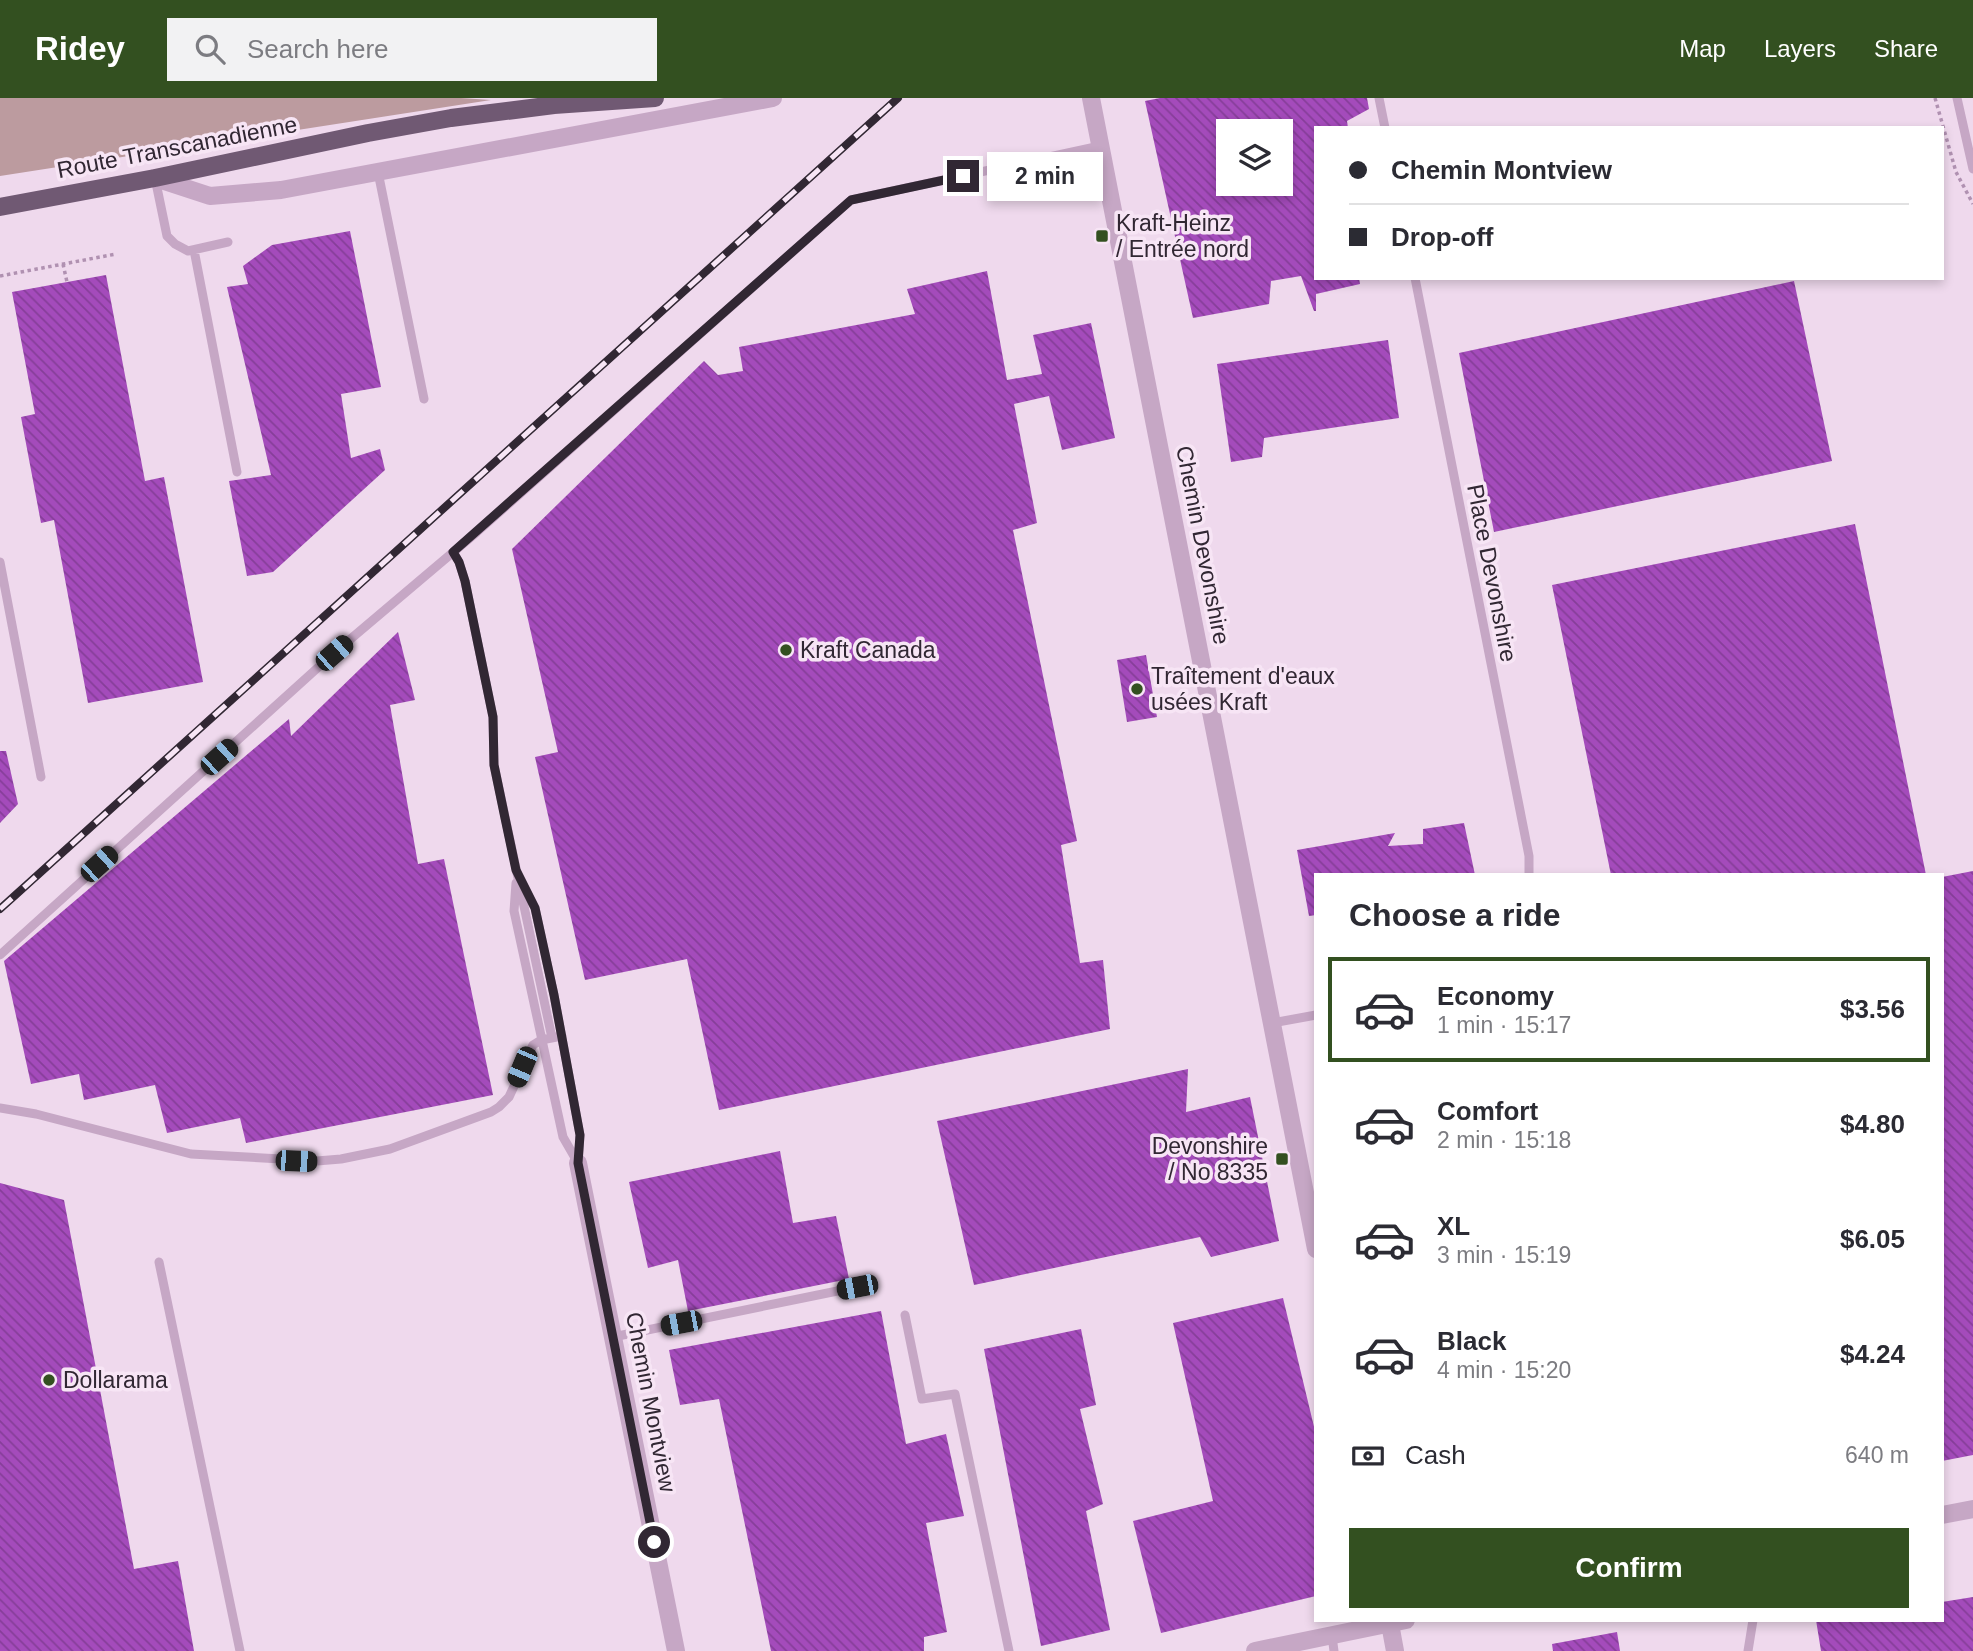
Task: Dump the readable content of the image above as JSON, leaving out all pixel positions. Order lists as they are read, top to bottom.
{
  "streets": {
    "main road": ["Route Transcanadienne"],
    "street": ["Chemin Devonshire", "Chemin Montview"],
    "lane": ["Place Devonshire"]
  },
  "places": {
    "transit": ["Kraft-Heinz / Entrée nord", "Devonshire / No 8335"],
    "other": ["Kraft Canada", "Traîtement d'eaux usées Kraft", "Dollarama"]
  },
  "page": {
    "header": "Ridey",
    "search": "Search here",
    "nav": ["Map", "Layers", "Share"],
    "banner": ["Chemin Montview", "Drop-off"],
    "bubble": "2 min",
    "heading": "Choose a ride",
    "list": [
      {
        "name": "Economy",
        "note": "1 min · 15:17",
        "value": "$3.56"
      },
      {
        "name": "Comfort",
        "note": "2 min · 15:18",
        "value": "$4.80"
      },
      {
        "name": "XL",
        "note": "3 min · 15:19",
        "value": "$6.05"
      },
      {
        "name": "Black",
        "note": "4 min · 15:20",
        "value": "$4.24"
      }
    ],
    "pay": ["Cash", "640 m"],
    "buttons": "Confirm"
  }
}
